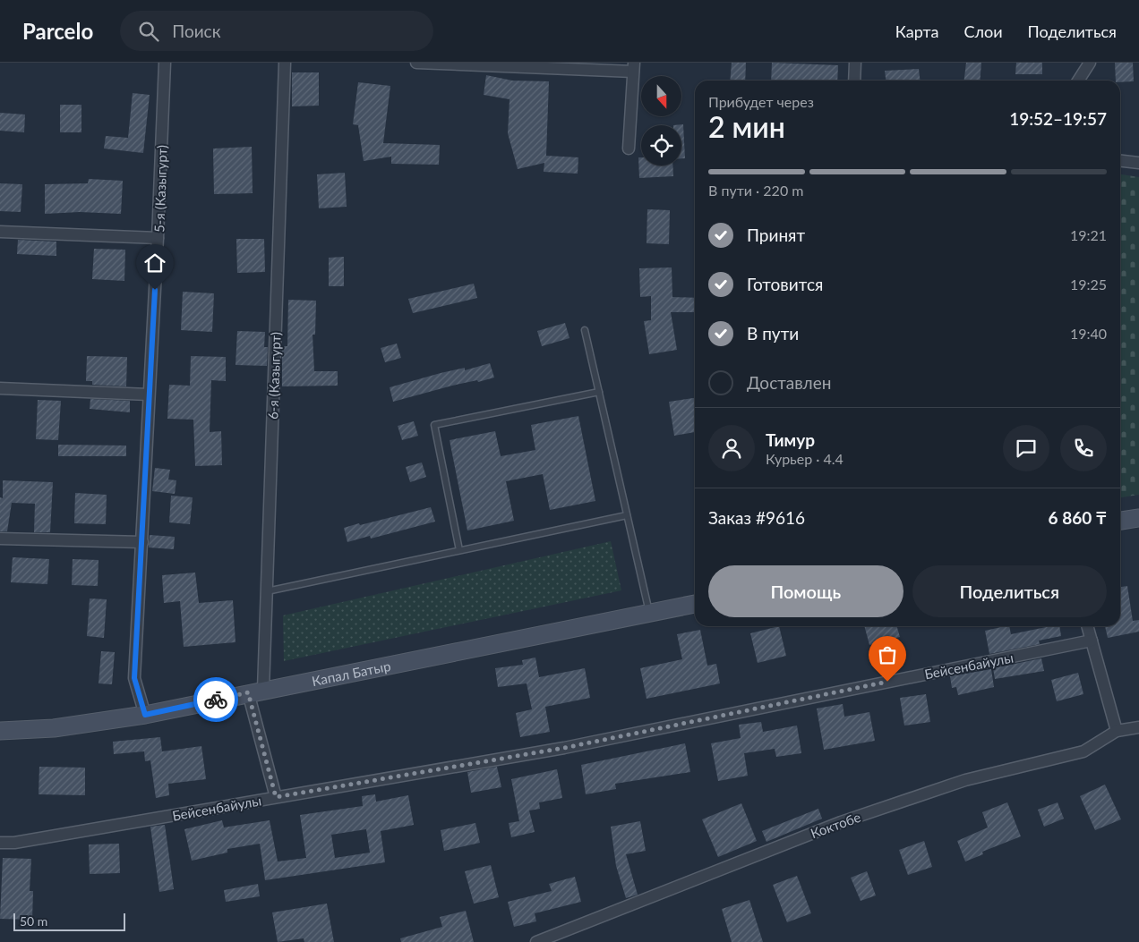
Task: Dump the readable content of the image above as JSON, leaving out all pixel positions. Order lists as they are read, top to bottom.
{
  "streets": {
    "main road": ["Капал Батыр"],
    "street": [
      "5-я (Казыгурт)",
      "6-я (Казыгурт)",
      "Бейсенбайулы",
      "Коктобе"
    ]
  },
  "crossings": [
    ["5-я (Казыгурт)", "Капал Батыр"],
    ["6-я (Казыгурт)", "Бейсенбайулы"],
    ["6-я (Казыгурт)", "Капал Батыр"]
  ],
  "scale_bar": "50 m",
  "north": "bottom",
  "page": {
    "header": "Parcelo",
    "search": "Поиск",
    "nav": ["Карта", "Слои", "Поделиться"],
    "heading": ["2 мин", "Прибудет через", "19:52–19:57"],
    "panel": [
      "Тимур",
      "Курьер · 4.4",
      "Заказ #9616",
      "6 860 ₸"
    ],
    "bar": "В пути · 220 m",
    "list": [
      ["Принят", "19:21"],
      ["Готовится", "19:25"],
      ["В пути", "19:40"],
      "Доставлен"
    ],
    "buttons": ["Помощь", "Поделиться"],
    "scale": "50 m"
  }
}
